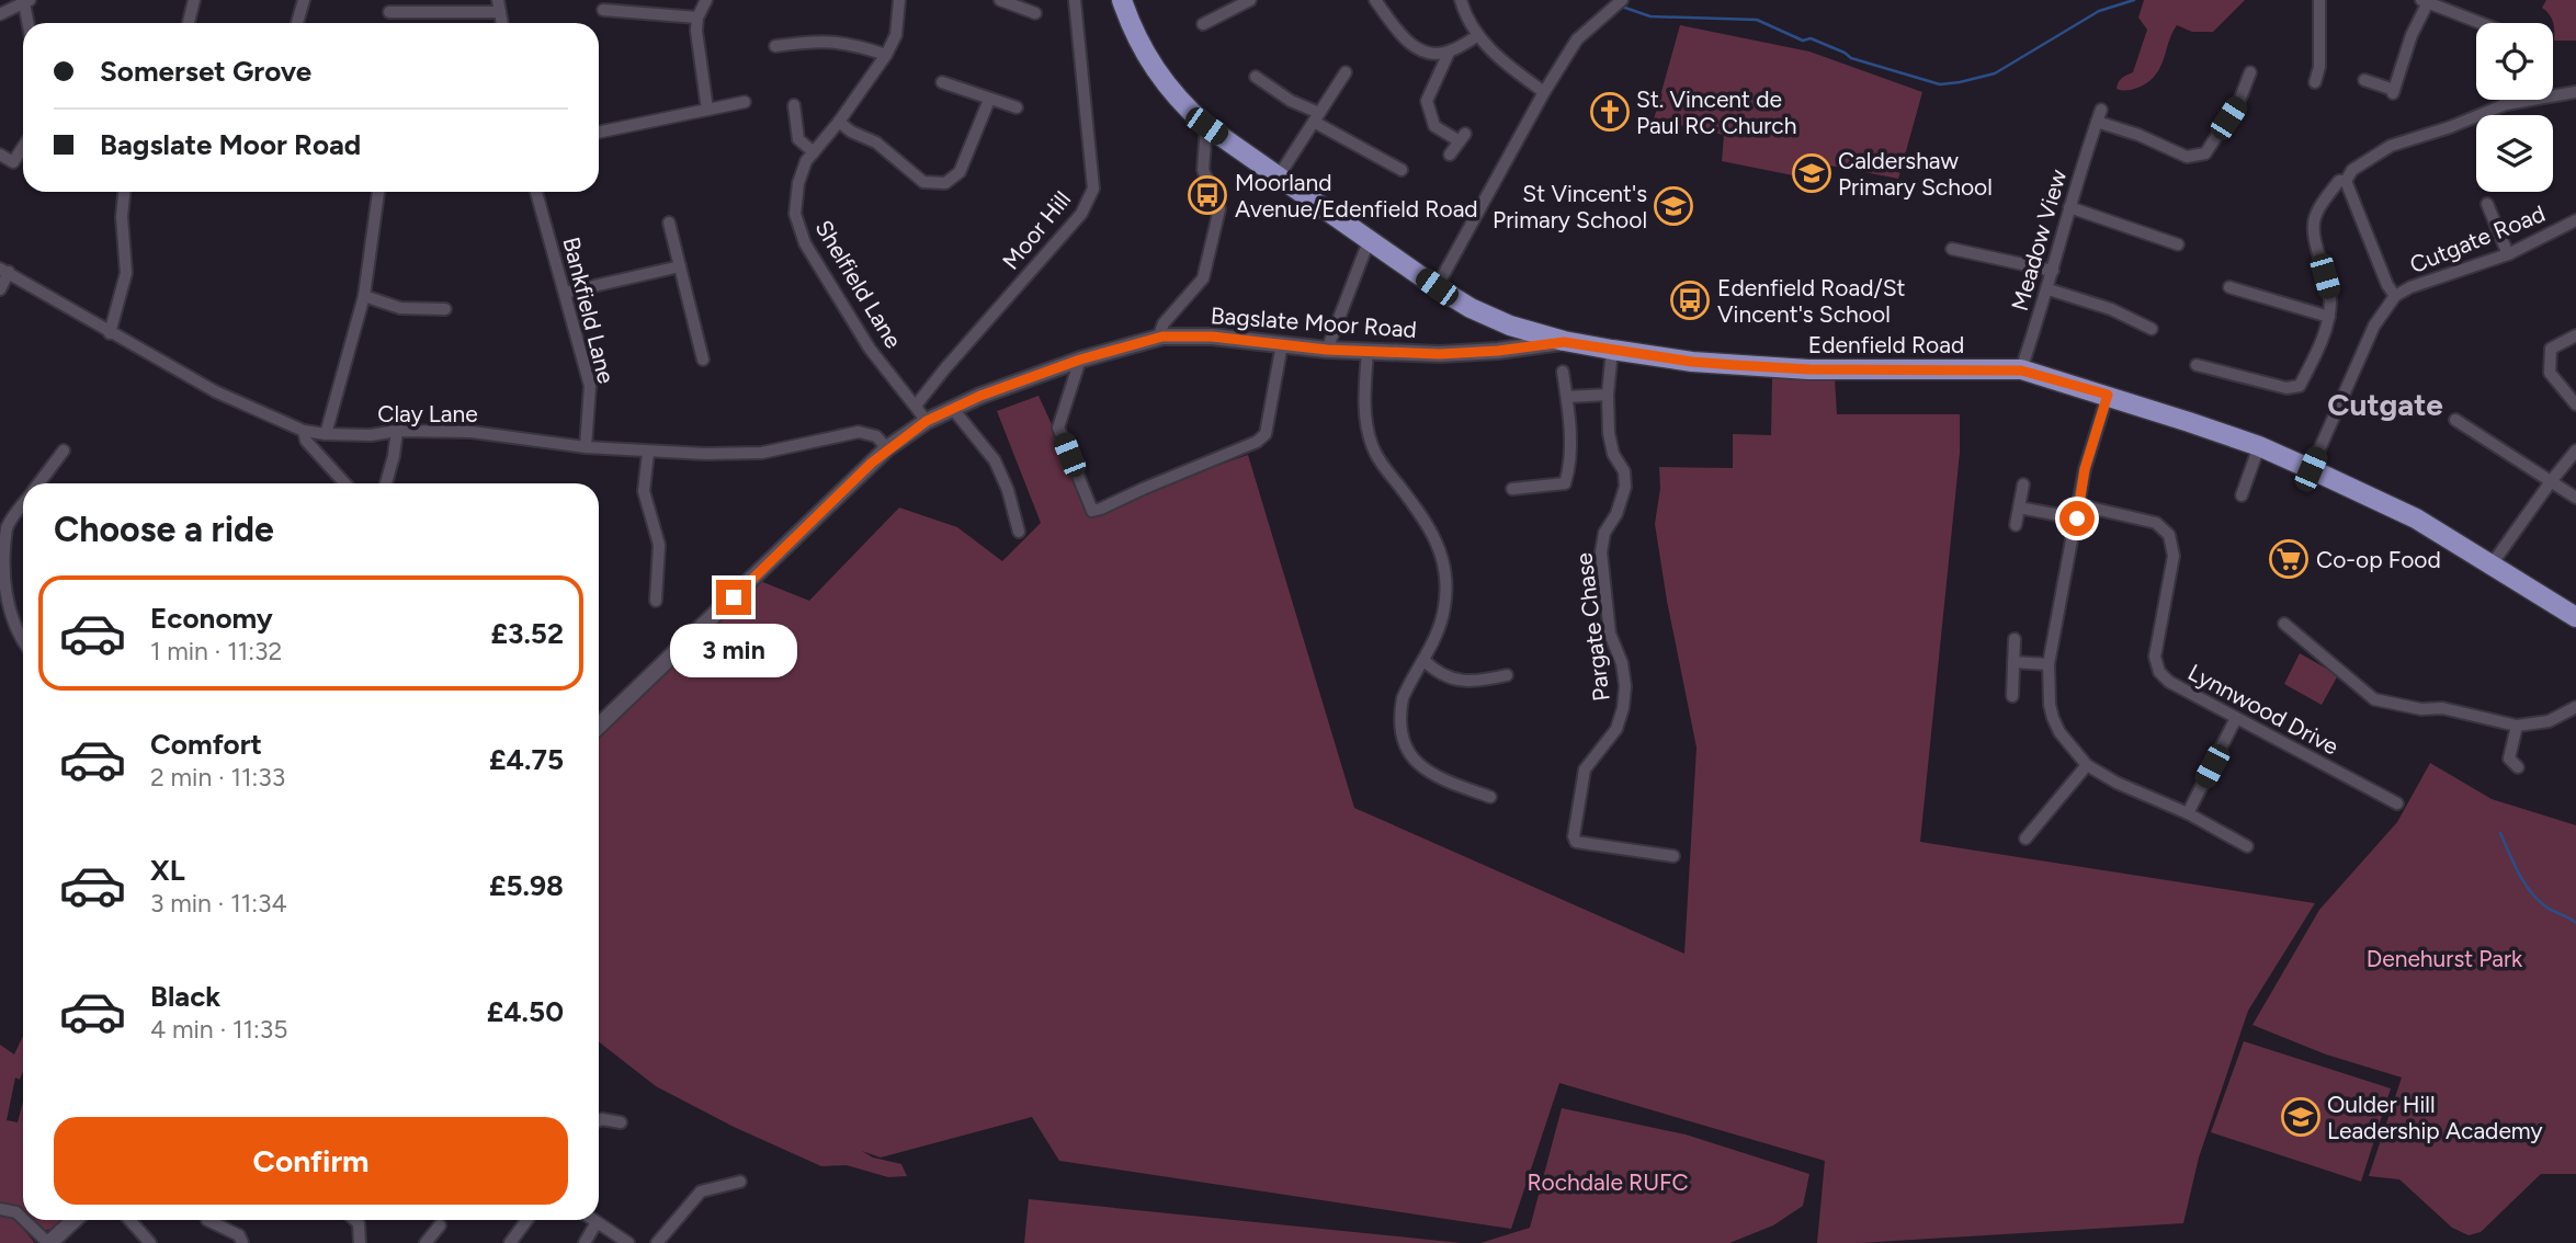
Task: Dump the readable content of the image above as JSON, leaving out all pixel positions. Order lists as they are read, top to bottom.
{
  "streets": {
    "main road": ["Edenfield Road"],
    "street": [
      "Moor Hill",
      "Cutgate Road",
      "Meadow View",
      "Shelfield Lane",
      "Bankfield Lane",
      "Bagslate Moor Road",
      "Clay Lane",
      "Pargate Chase",
      "Lynnwood Drive"
    ]
  },
  "crossings": [
    ["Moor Hill", "Shelfield Lane"],
    ["Meadow View", "Edenfield Road"],
    ["Shelfield Lane", "Bagslate Moor Road"],
    ["Bankfield Lane", "Clay Lane"],
    ["Bagslate Moor Road", "Edenfield Road"],
    ["Bagslate Moor Road", "Clay Lane"],
    ["Edenfield Road", "Pargate Chase"]
  ],
  "districts": ["Cutgate"],
  "parks": ["Denehurst Park", "Rochdale RUFC"],
  "places": {
    "church": ["St. Vincent de Paul RC Church"],
    "school or university": ["Caldershaw Primary School", "St Vincent's Primary School", "Oulder Hill Leadership Academy"],
    "bus stop": ["Moorland Avenue/Edenfield Road", "Edenfield Road/St Vincent's School"],
    "supermarket": ["Co-op Food"]
  },
  "page": {
    "banner": ["Somerset Grove", "Bagslate Moor Road"],
    "heading": "Choose a ride",
    "list": [
      {
        "name": "Economy",
        "note": "1 min · 11:32",
        "value": "£3.52"
      },
      {
        "name": "Comfort",
        "note": "2 min · 11:33",
        "value": "£4.75"
      },
      {
        "name": "XL",
        "note": "3 min · 11:34",
        "value": "£5.98"
      },
      {
        "name": "Black",
        "note": "4 min · 11:35",
        "value": "£4.50"
      }
    ],
    "bubble": "3 min",
    "buttons": "Confirm"
  }
}
